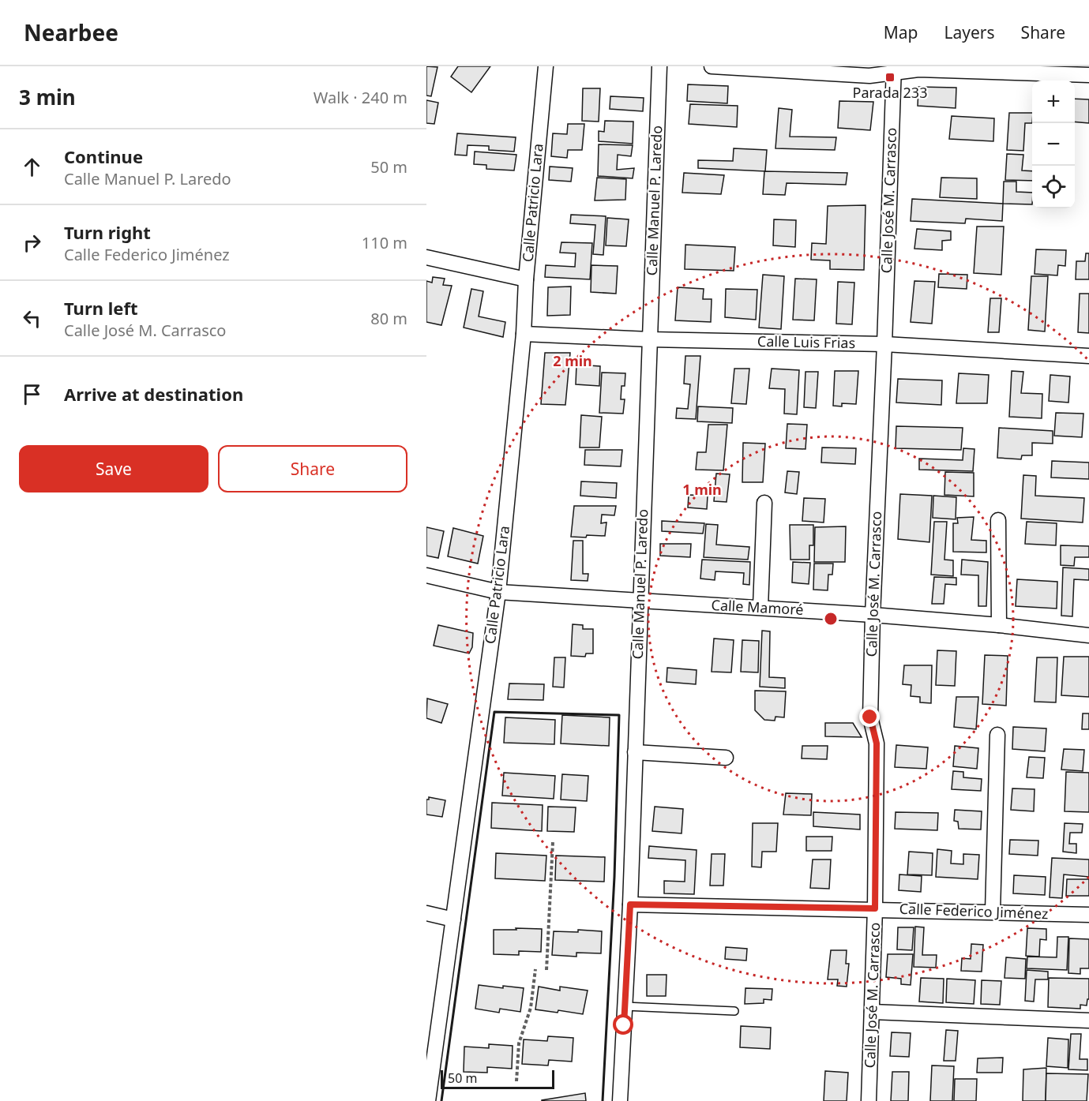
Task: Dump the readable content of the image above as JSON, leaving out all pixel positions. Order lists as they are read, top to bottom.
{
  "streets": {
    "street": [
      "Calle Manuel P. Laredo",
      "Calle José M. Carrasco",
      "Calle Patricio Lara",
      "Calle Luis Frias",
      "Calle Mamoré",
      "Calle Federico Jiménez"
    ]
  },
  "crossings": [
    ["Calle Manuel P. Laredo", "Calle Luis Frias"],
    ["Calle Manuel P. Laredo", "Calle Mamoré"],
    ["Calle Manuel P. Laredo", "Calle Federico Jiménez"],
    ["Calle José M. Carrasco", "Calle Luis Frias"],
    ["Calle José M. Carrasco", "Calle Mamoré"],
    ["Calle José M. Carrasco", "Calle Federico Jiménez"],
    ["Calle Patricio Lara", "Calle Luis Frias"],
    ["Calle Patricio Lara", "Calle Mamoré"]
  ],
  "places": {
    "transit": ["Parada 233"]
  },
  "scale_bar": "50 m",
  "page": {
    "header": "Nearbee",
    "nav": ["Map", "Layers", "Share"],
    "heading": ["3 min", "Walk · 240 m"],
    "map_buttons": ["+", "−"],
    "list": [
      ["Continue", "Calle Manuel P. Laredo", "50 m"],
      ["Turn right", "Calle Federico Jiménez", "110 m"],
      ["Turn left", "Calle José M. Carrasco", "80 m"],
      "Arrive at destination"
    ],
    "buttons": ["Save", "Share"],
    "scale": "50 m"
  },
  "rings": ["2 min", "1 min"]
}
